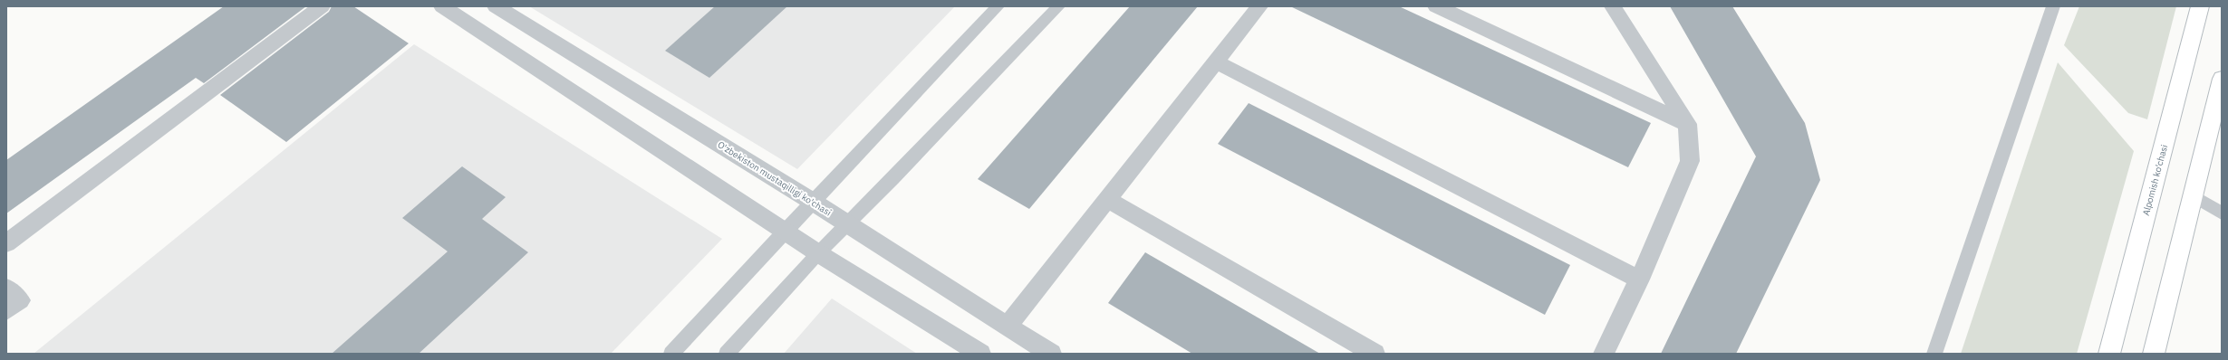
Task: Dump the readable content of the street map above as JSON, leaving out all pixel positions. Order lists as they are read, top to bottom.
{
  "streets": {
    "main road": ["Alpomish ko'chasi"],
    "street": ["O'zbekiston mustaqilligi ko'chasi"]
  }
}
